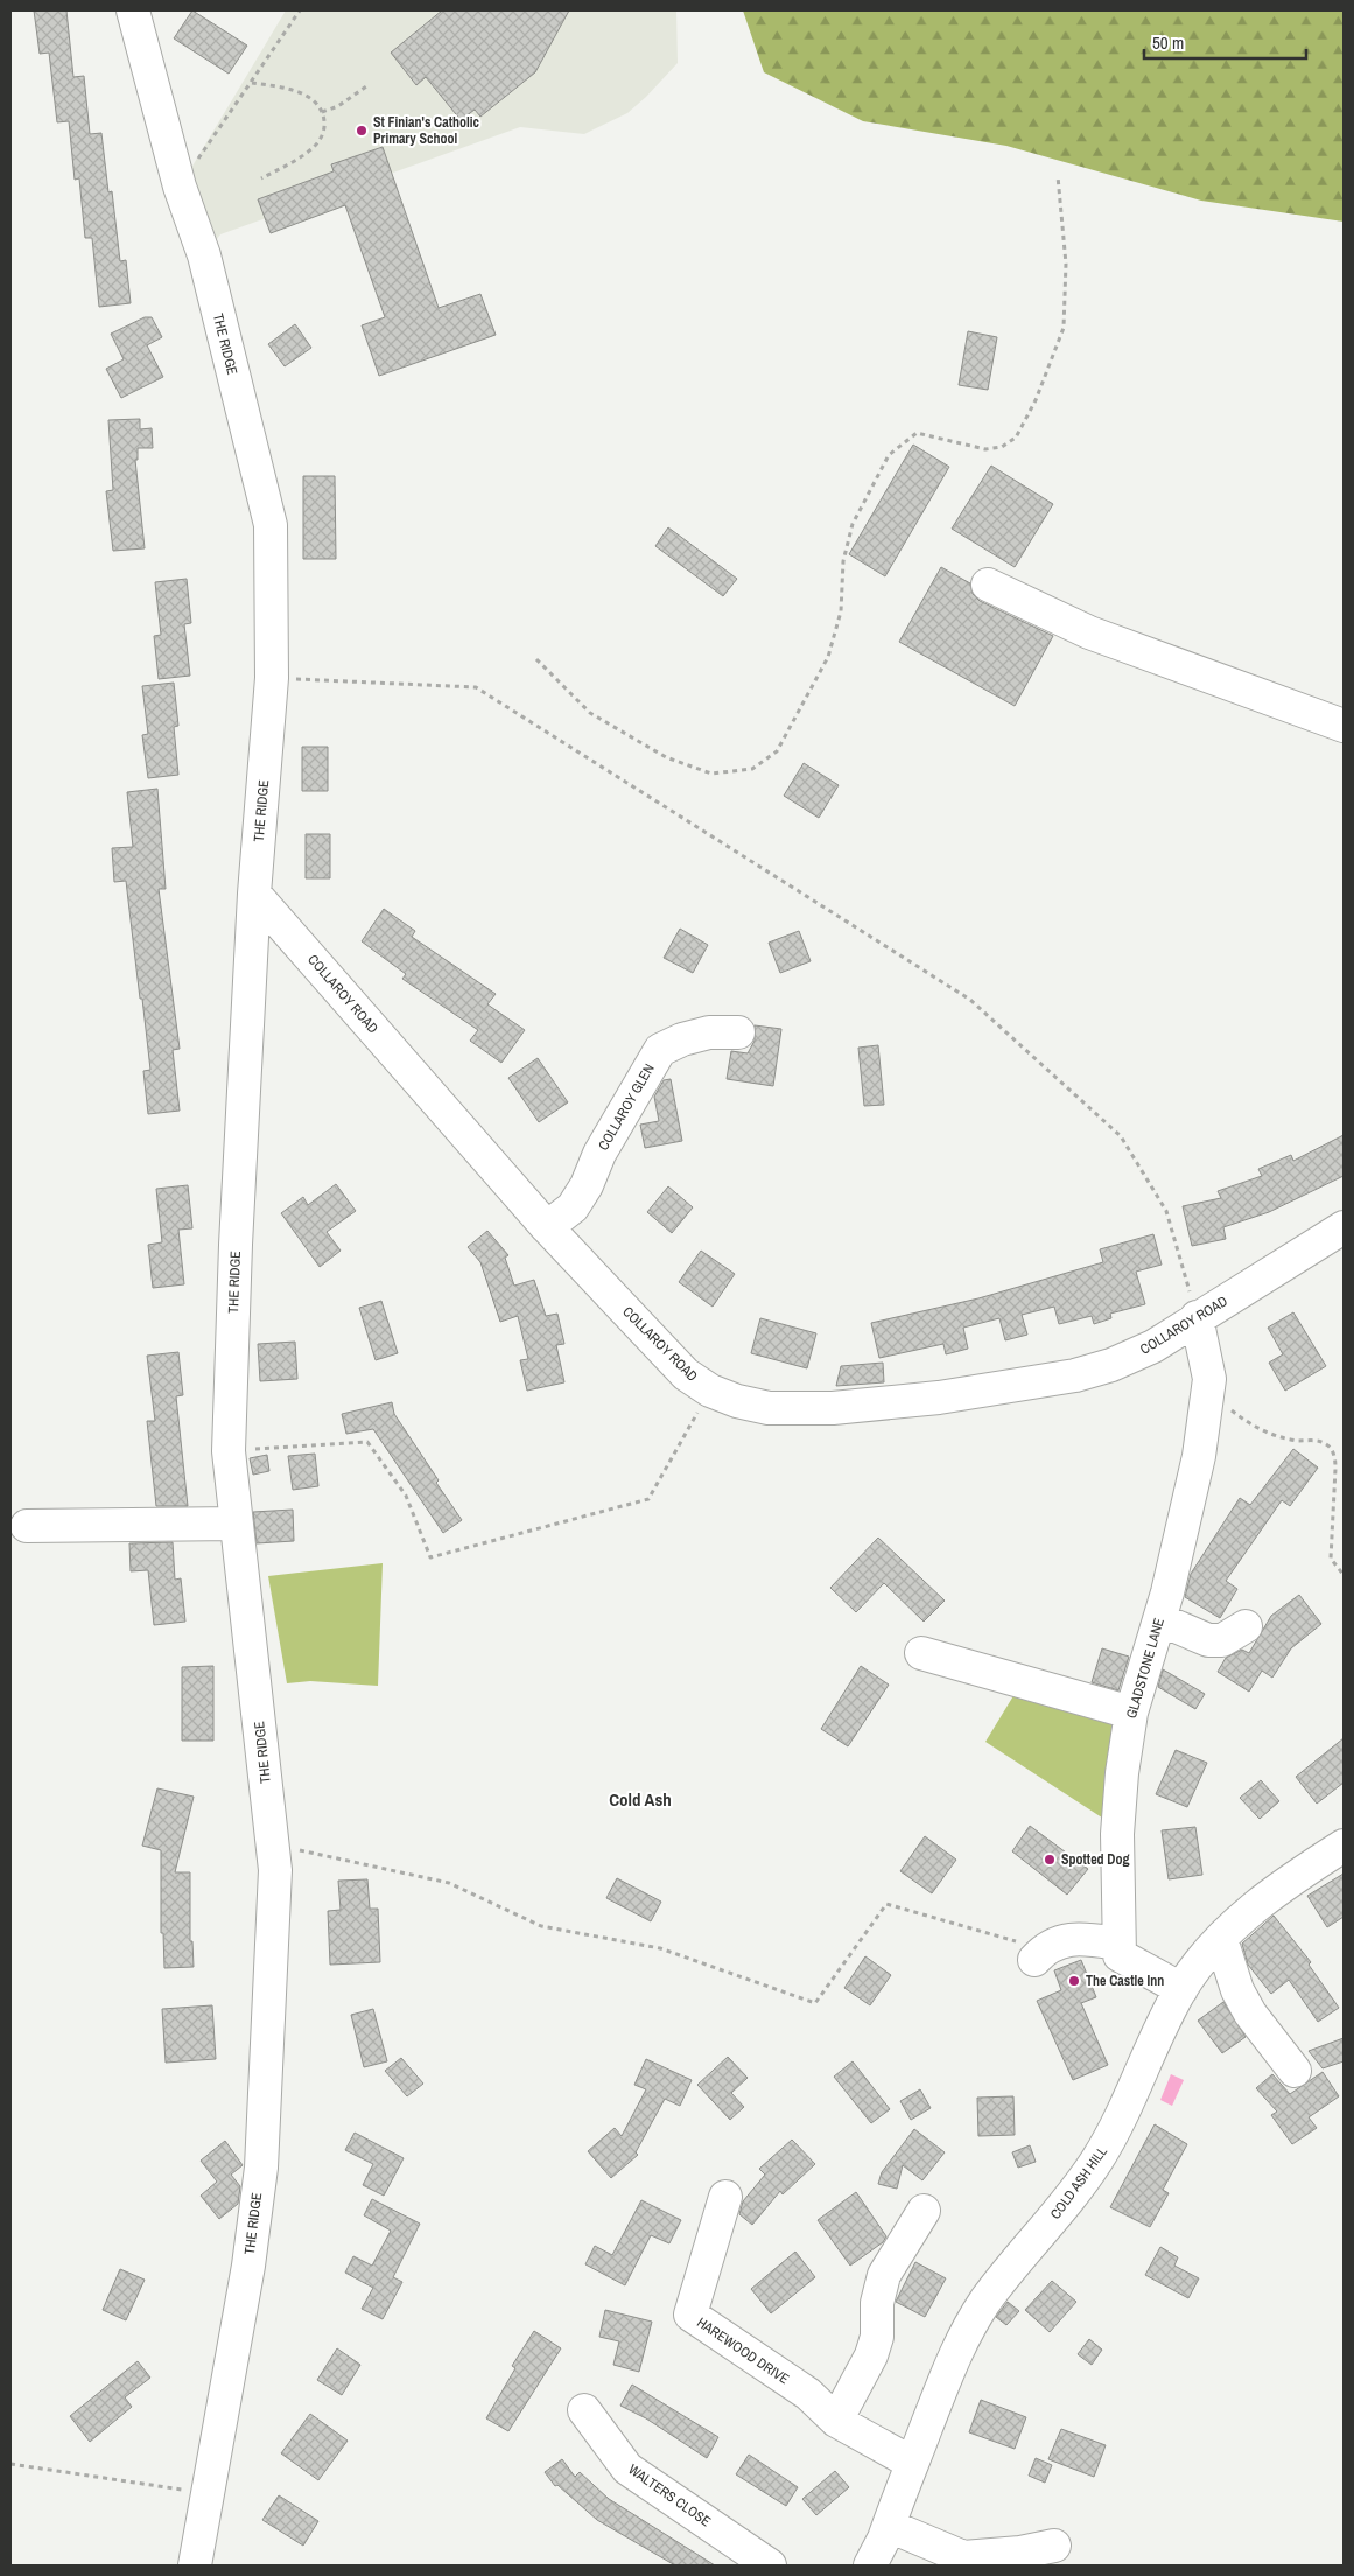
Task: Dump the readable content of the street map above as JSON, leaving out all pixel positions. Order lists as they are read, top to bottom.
{
  "streets": {
    "street": [
      "THE RIDGE",
      "COLLAROY ROAD",
      "COLLAROY GLEN",
      "GLADSTONE LANE",
      "COLD ASH HILL",
      "HAREWOOD DRIVE",
      "WALTERS CLOSE"
    ]
  },
  "crossings": [
    ["THE RIDGE", "COLLAROY ROAD"],
    ["COLLAROY ROAD", "COLLAROY GLEN"],
    ["COLLAROY ROAD", "GLADSTONE LANE"],
    ["COLD ASH HILL", "HAREWOOD DRIVE"]
  ],
  "districts": ["Cold Ash"],
  "places": ["St Finian's Catholic Primary School", "Spotted Dog", "The Castle Inn"],
  "scale_bar": "50 m"
}
